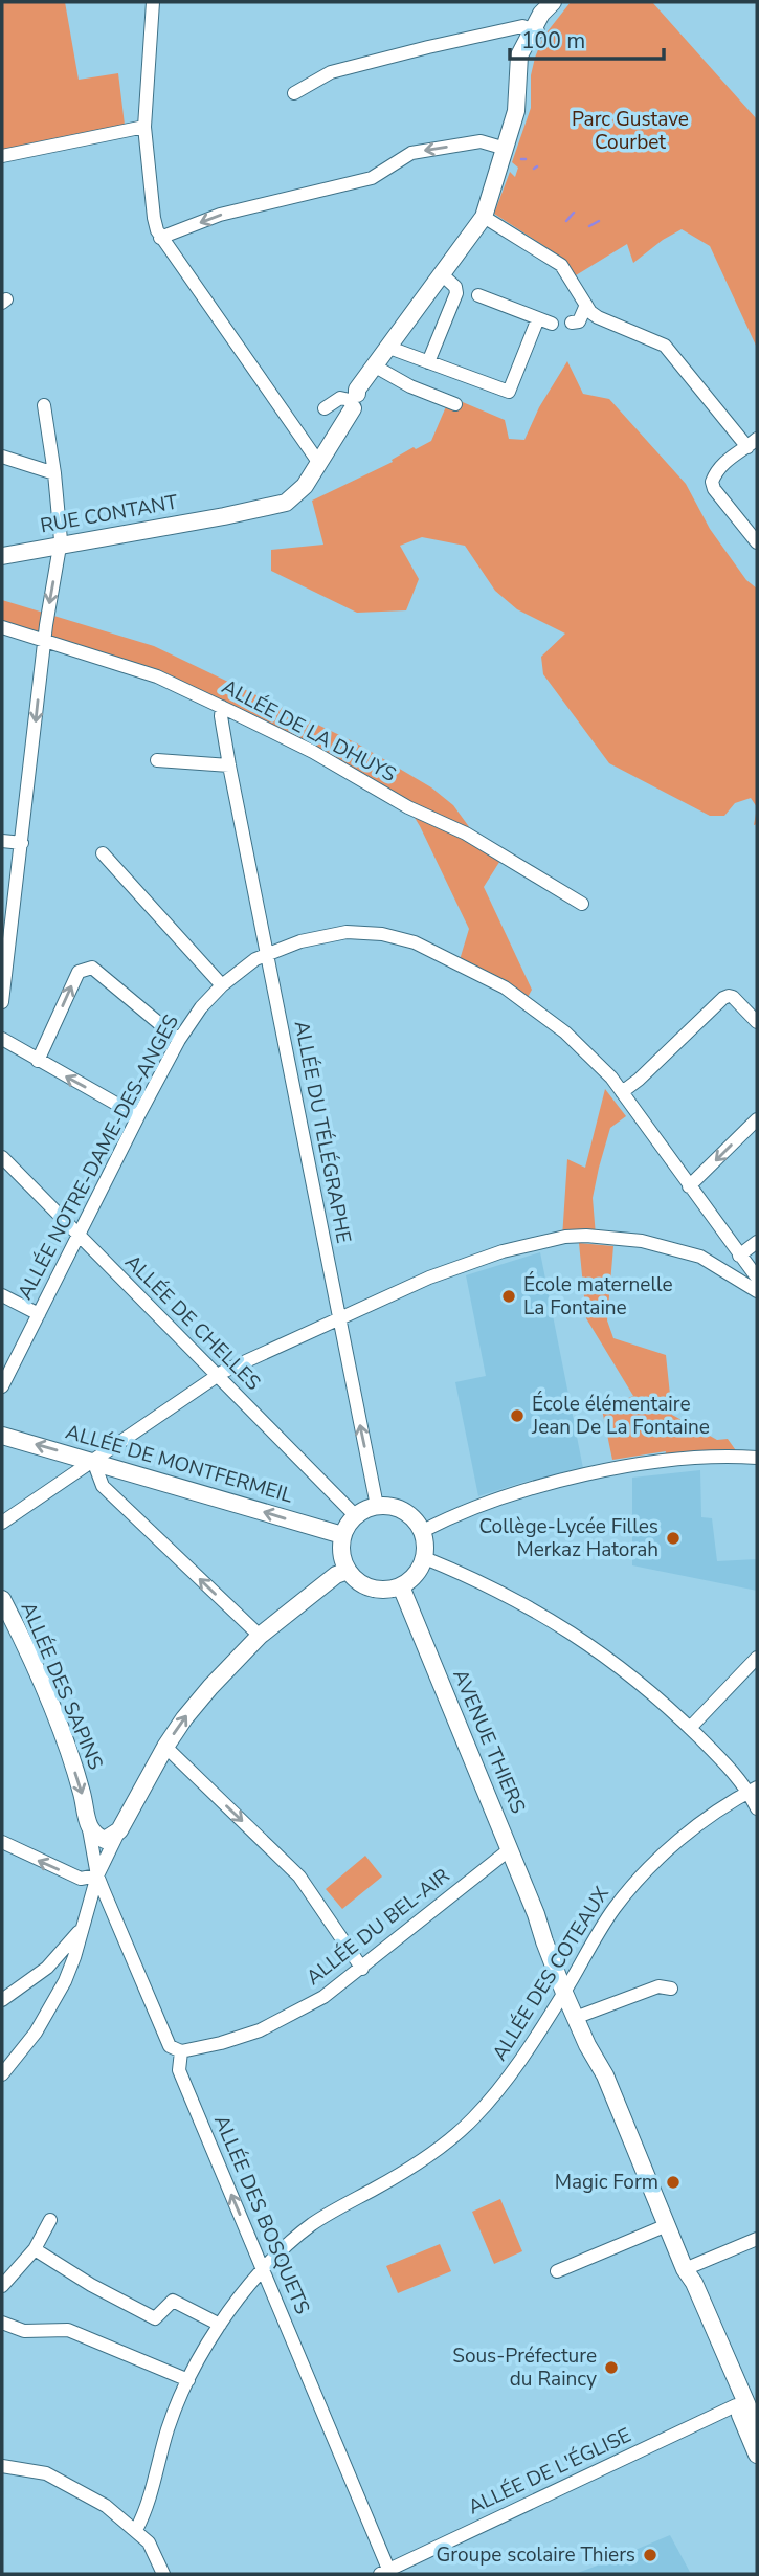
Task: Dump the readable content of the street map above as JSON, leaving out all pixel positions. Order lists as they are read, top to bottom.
{
  "streets": {
    "main road": [
      "RUE CONTANT",
      "ALLÉE DE MONTFERMEIL",
      "ALLÉE DES SAPINS",
      "AVENUE THIERS"
    ],
    "street": [
      "ALLÉE DE LA DHUYS",
      "ALLÉE DU TÉLÉGRAPHE",
      "ALLÉE NOTRE-DAME-DES-ANGES",
      "ALLÉE DE CHELLES",
      "ALLÉE DU BEL-AIR",
      "ALLÉE DES COTEAUX",
      "ALLÉE DES BOSQUETS",
      "ALLÉE DE L'ÉGLISE"
    ]
  },
  "crossings": [
    ["ALLÉE DE LA DHUYS", "ALLÉE DU TÉLÉGRAPHE"],
    ["ALLÉE DU TÉLÉGRAPHE", "ALLÉE NOTRE-DAME-DES-ANGES"],
    ["ALLÉE DU TÉLÉGRAPHE", "ALLÉE DE CHELLES"],
    ["ALLÉE DU TÉLÉGRAPHE", "ALLÉE DE MONTFERMEIL"],
    ["ALLÉE DU TÉLÉGRAPHE", "AVENUE THIERS"],
    ["ALLÉE NOTRE-DAME-DES-ANGES", "ALLÉE DE CHELLES"],
    ["ALLÉE DE CHELLES", "ALLÉE DE MONTFERMEIL"],
    ["ALLÉE DE CHELLES", "AVENUE THIERS"],
    ["ALLÉE DE MONTFERMEIL", "AVENUE THIERS"],
    ["ALLÉE DES SAPINS", "ALLÉE DES BOSQUETS"],
    ["AVENUE THIERS", "ALLÉE DU BEL-AIR"],
    ["AVENUE THIERS", "ALLÉE DES COTEAUX"],
    ["AVENUE THIERS", "ALLÉE DE L'ÉGLISE"],
    ["ALLÉE DU BEL-AIR", "ALLÉE DES BOSQUETS"],
    ["ALLÉE DES COTEAUX", "ALLÉE DES BOSQUETS"],
    ["ALLÉE DES BOSQUETS", "ALLÉE DE L'ÉGLISE"]
  ],
  "one_way": ["ALLÉE DE MONTFERMEIL", "ALLÉE DES SAPINS"],
  "parks": ["Parc Gustave Courbet"],
  "places": [
    "École maternelle La Fontaine",
    "École élémentaire Jean De La Fontaine",
    "Collège-Lycée Filles Merkaz Hatorah",
    "Magic Form",
    "Sous-Préfecture du Raincy",
    "Groupe scolaire Thiers"
  ],
  "scale_bar": "100 m"
}
